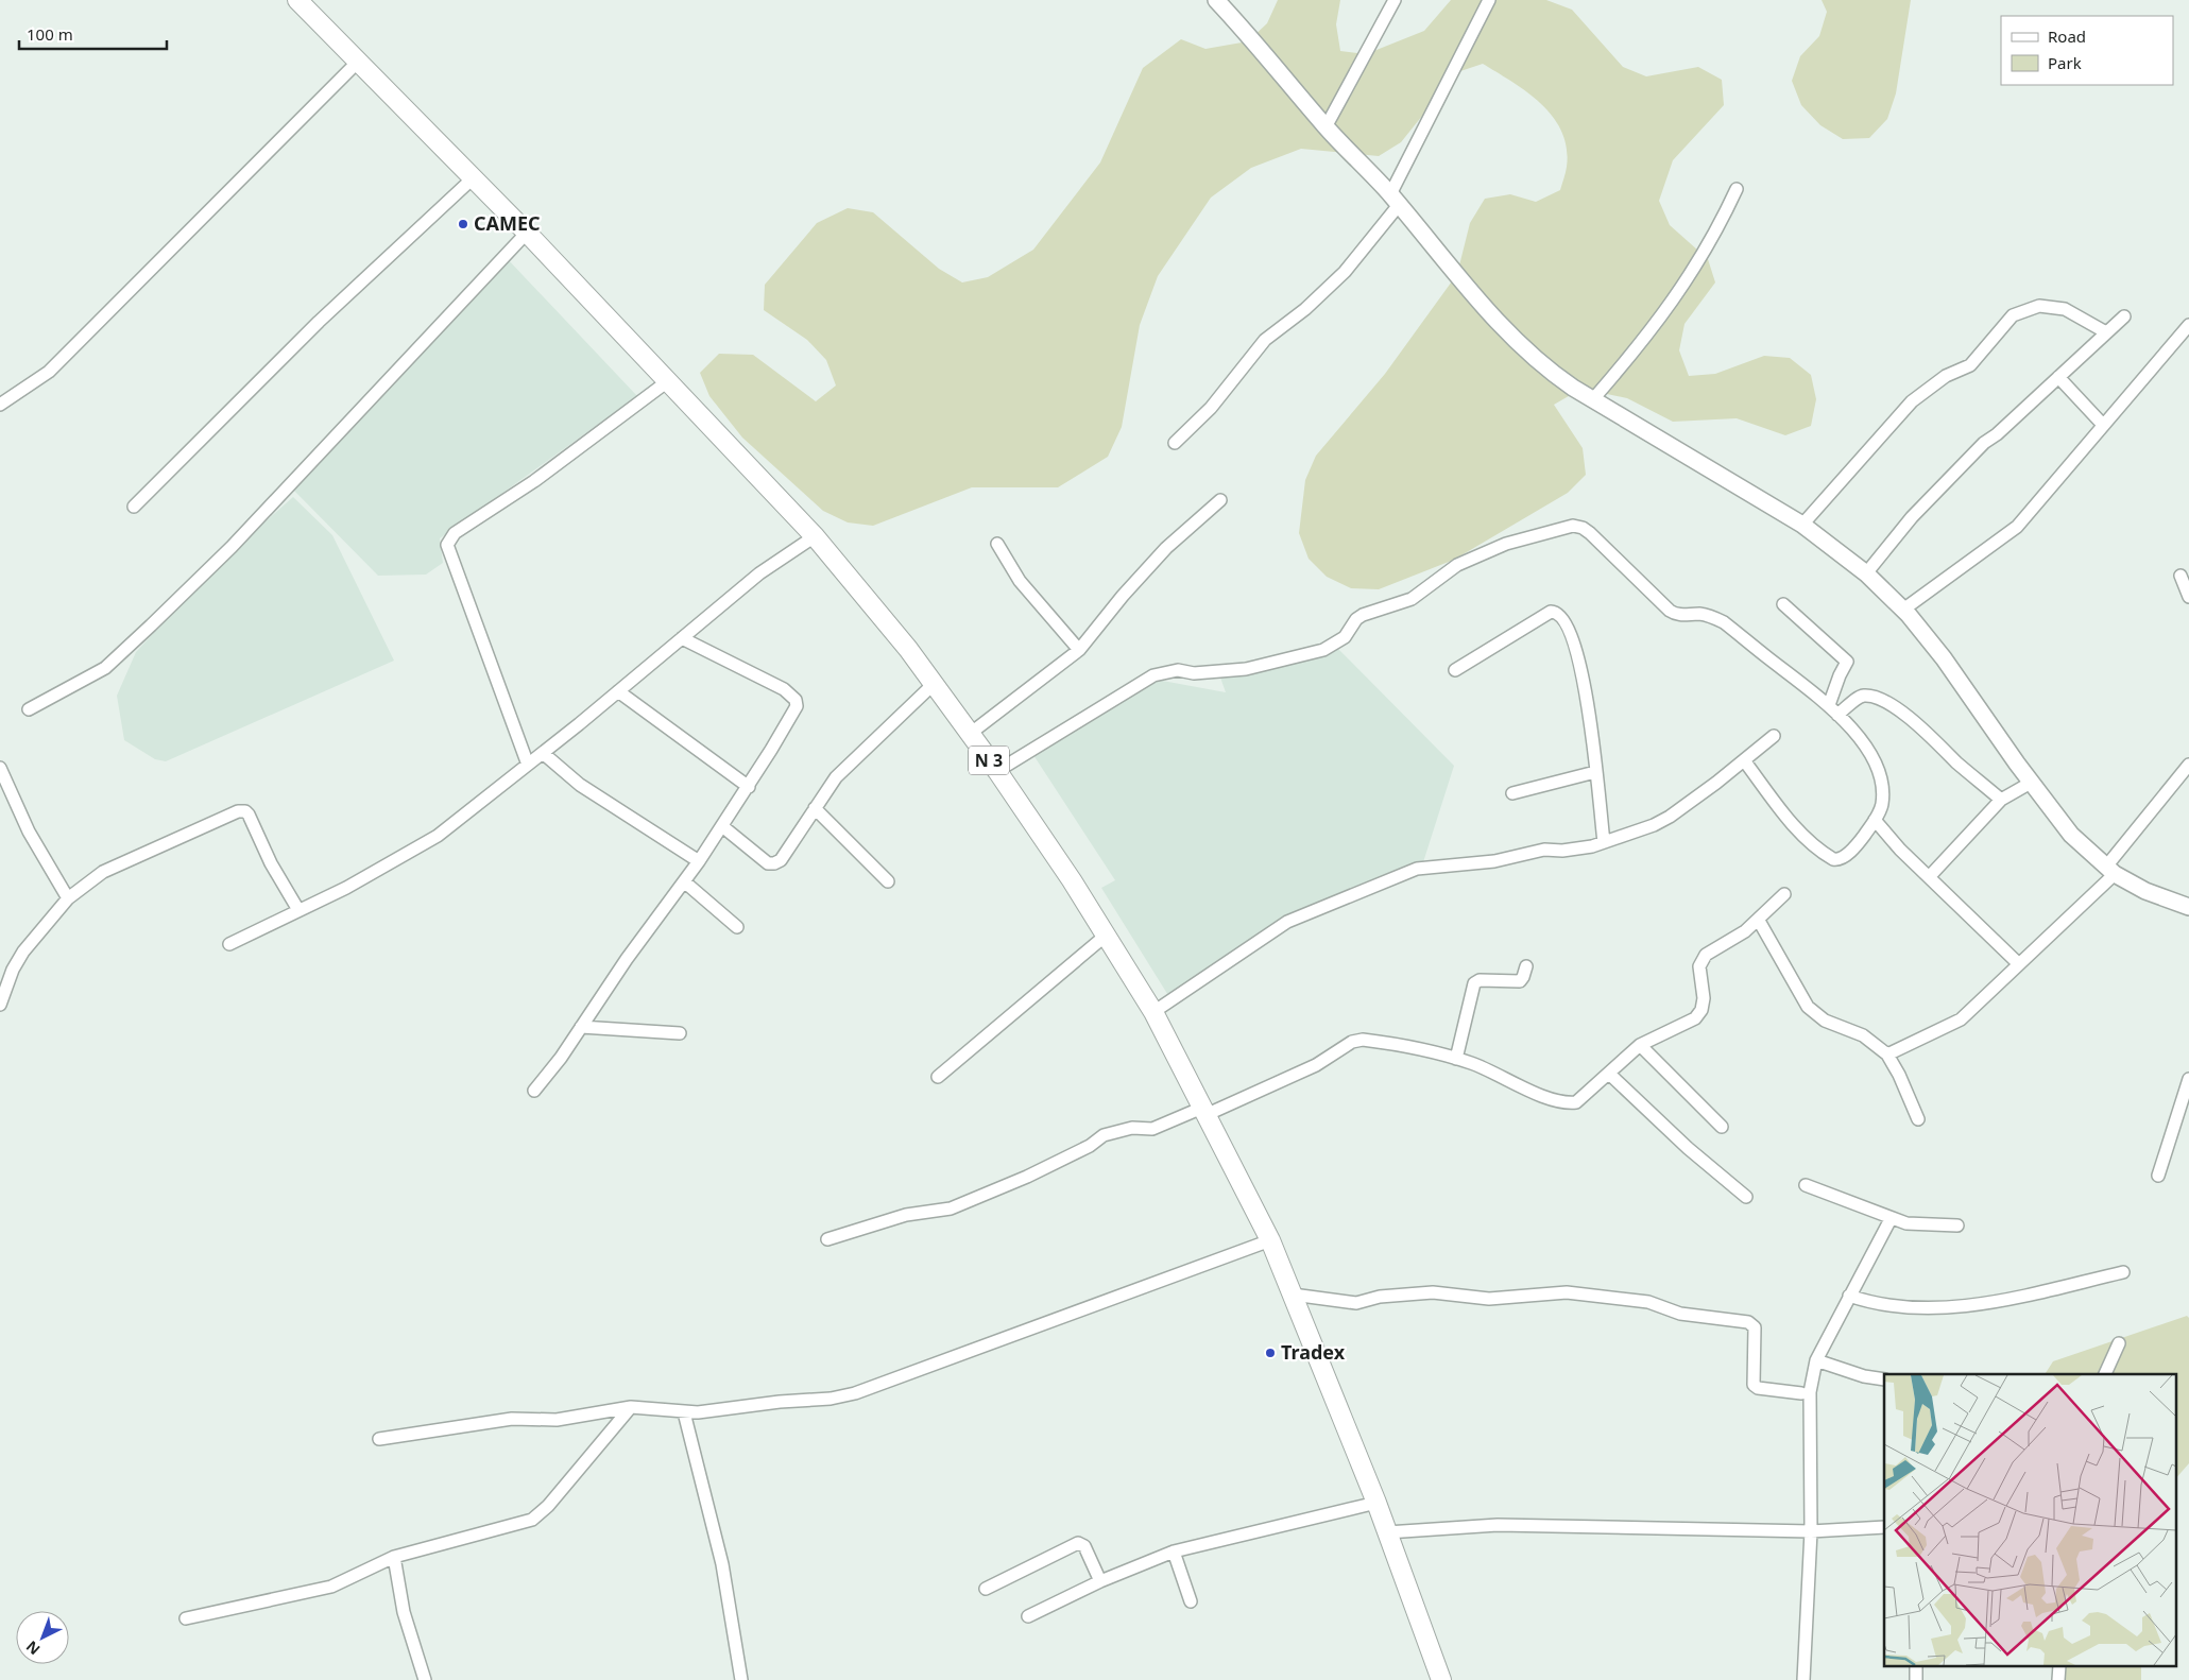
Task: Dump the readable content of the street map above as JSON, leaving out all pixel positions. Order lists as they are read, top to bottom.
{
  "streets": {
    "highway": ["N 3"]
  },
  "places": ["CAMEC", "Tradex"],
  "legend": ["Road", "Park"],
  "scale_bar": "100 m",
  "north": "bottom left"
}
